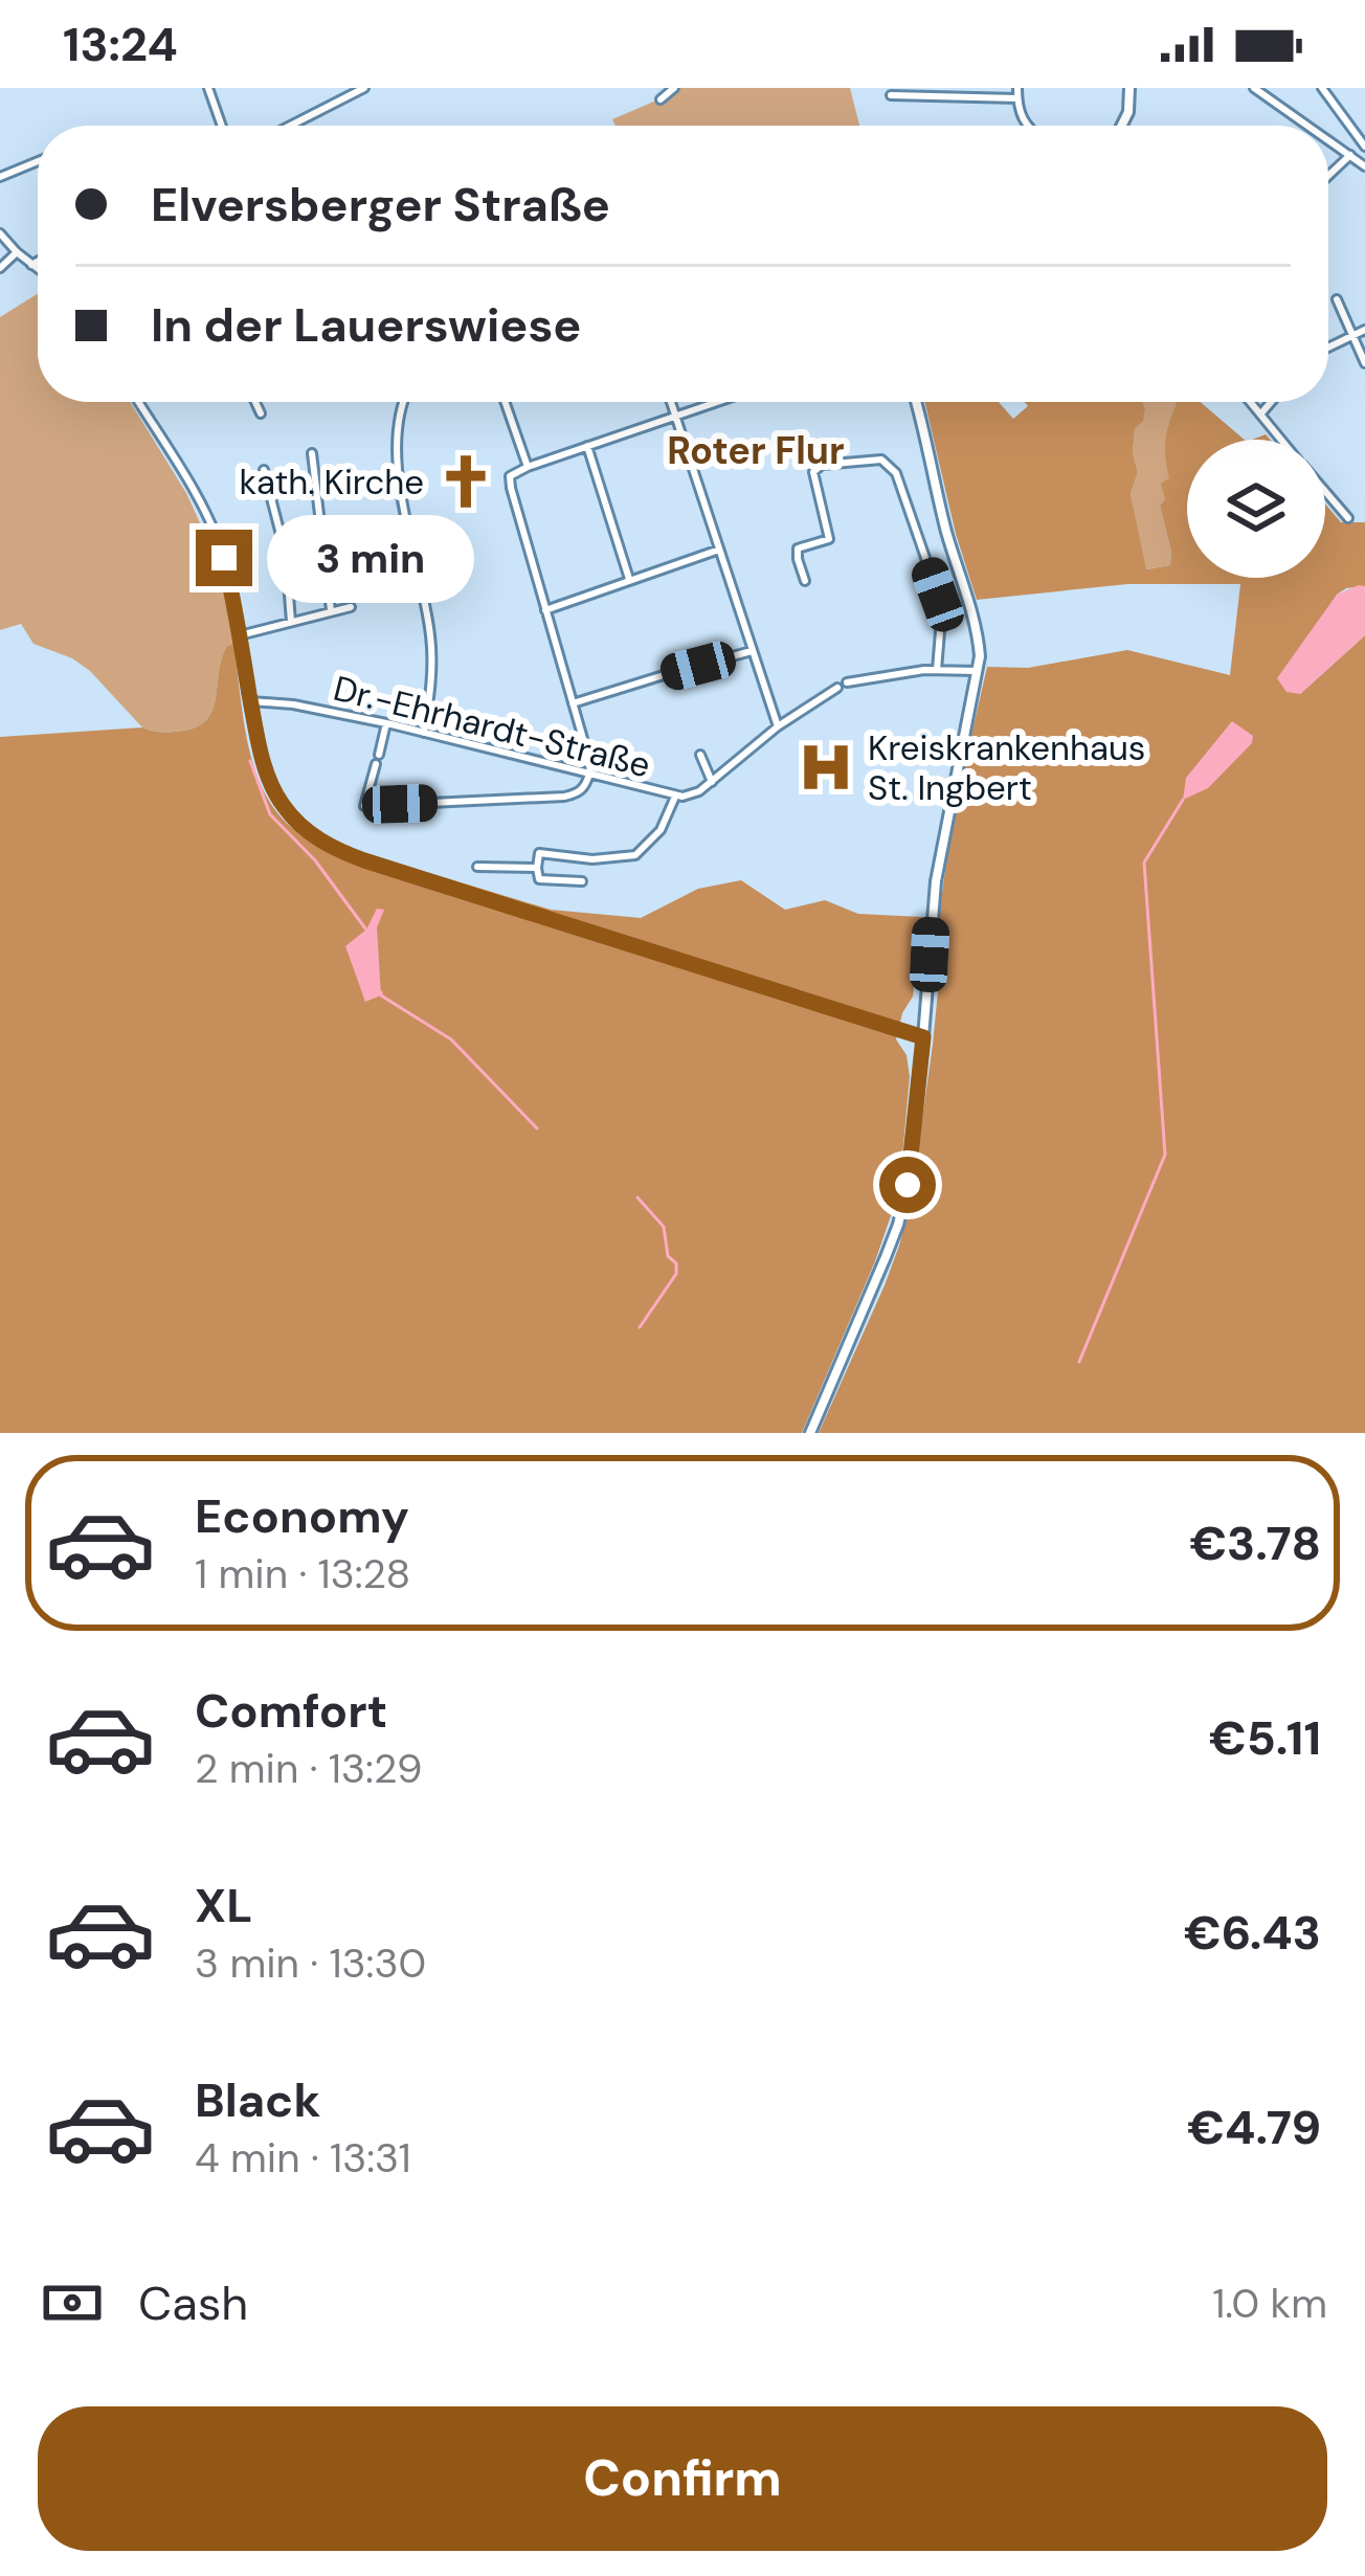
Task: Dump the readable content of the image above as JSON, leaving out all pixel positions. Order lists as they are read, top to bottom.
{
  "streets": {
    "street": ["Dr.-Ehrhardt-Straße"]
  },
  "districts": ["Roter Flur"],
  "places": {
    "church": ["kath. Kirche"],
    "hospital": ["Kreiskrankenhaus St. Ingbert"]
  },
  "page": {
    "status": "13:24",
    "banner": ["Elversberger Straße", "In der Lauerswiese"],
    "bubble": "3 min",
    "list": [
      {
        "name": "Economy",
        "note": "1 min · 13:28",
        "value": "€3.78"
      },
      {
        "name": "Comfort",
        "note": "2 min · 13:29",
        "value": "€5.11"
      },
      {
        "name": "XL",
        "note": "3 min · 13:30",
        "value": "€6.43"
      },
      {
        "name": "Black",
        "note": "4 min · 13:31",
        "value": "€4.79"
      }
    ],
    "pay": ["Cash", "1.0 km"],
    "buttons": "Confirm"
  }
}
